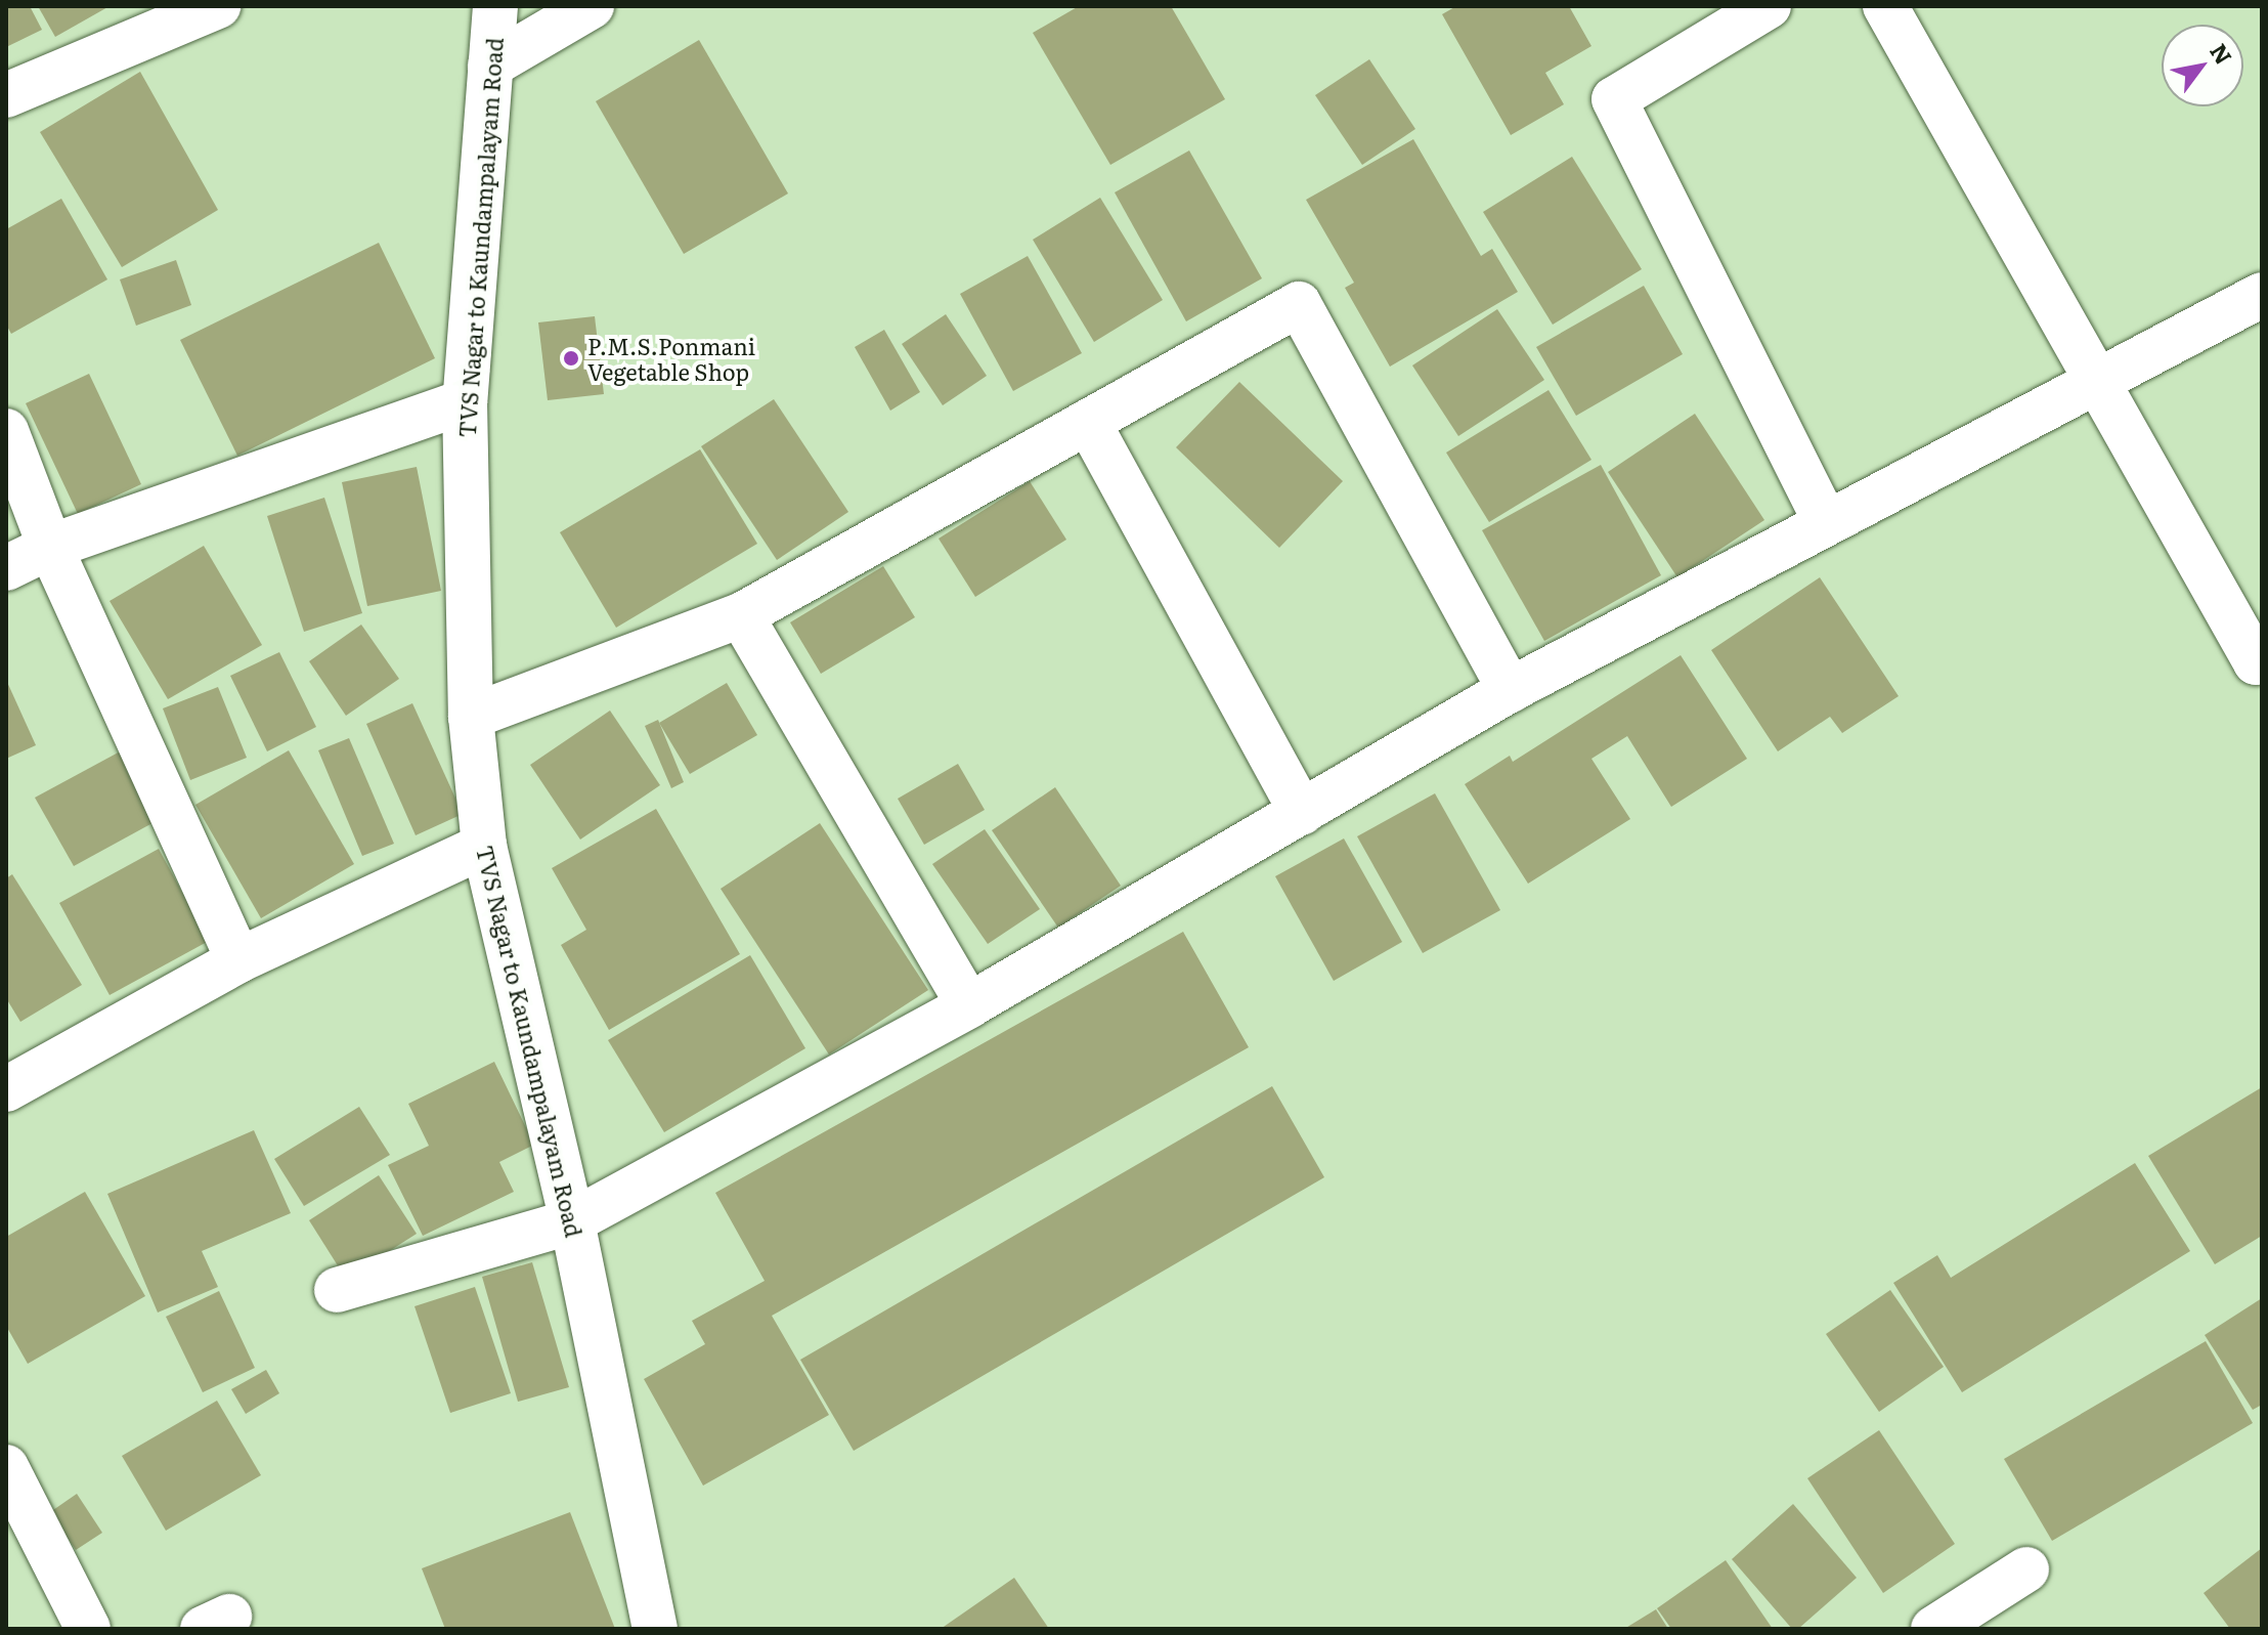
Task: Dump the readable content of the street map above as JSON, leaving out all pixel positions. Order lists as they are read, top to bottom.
{
  "streets": {
    "street": ["TVS Nagar to Kaundampalayam Road"]
  },
  "places": ["P.M.S.Ponmani Vegetable Shop"],
  "north": "top right"
}
